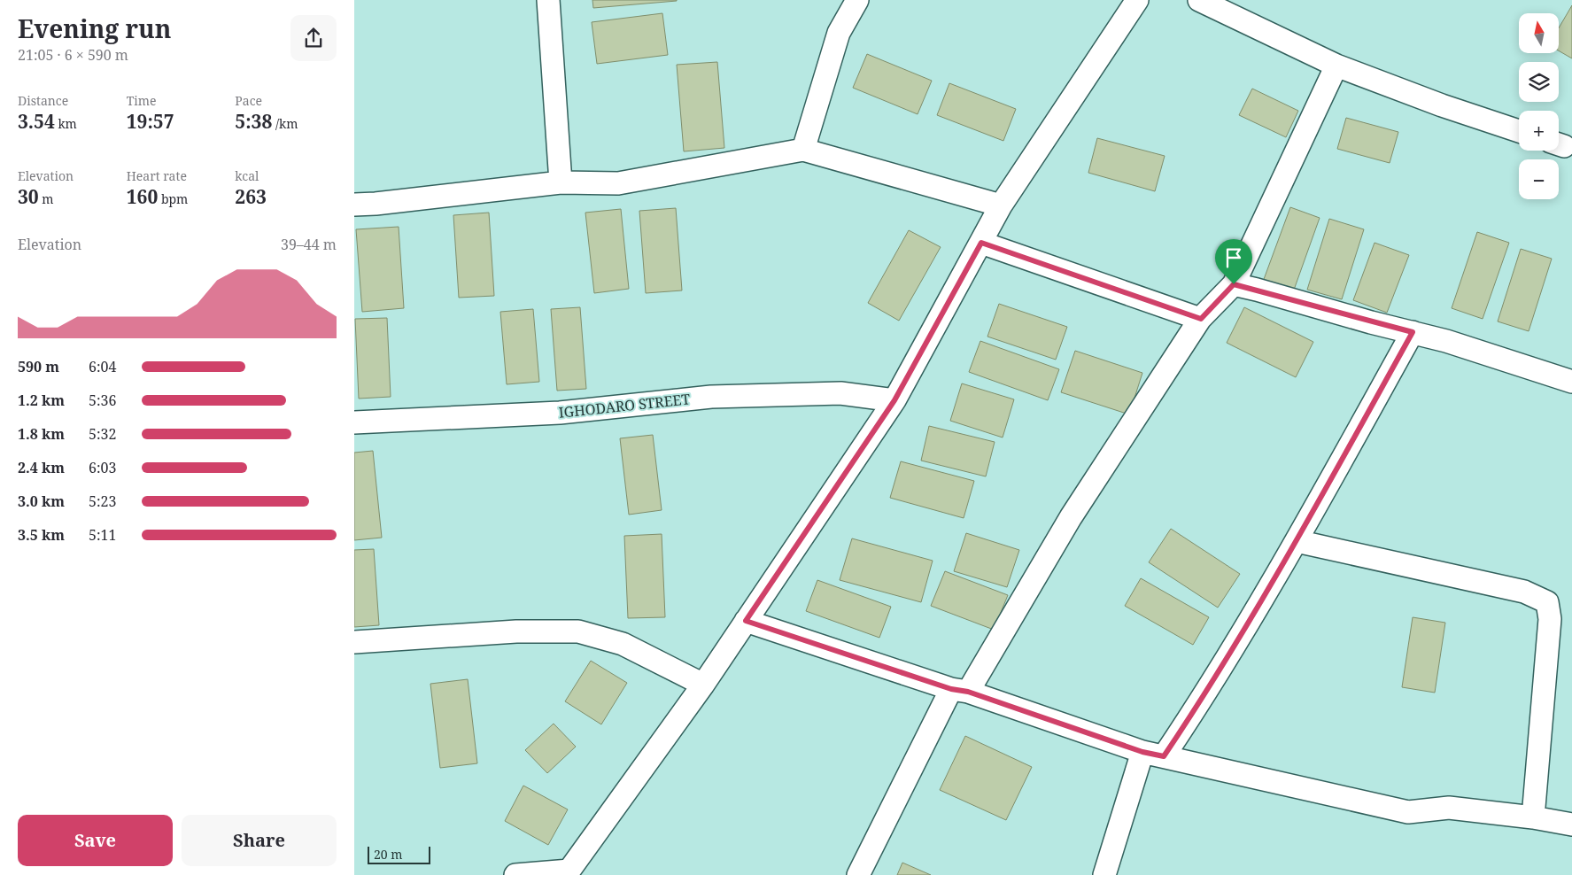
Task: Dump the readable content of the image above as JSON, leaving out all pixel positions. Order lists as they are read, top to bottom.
{
  "streets": {
    "street": ["IGHODARO STREET"]
  },
  "scale_bar": "20 m",
  "north": "top",
  "page": {
    "heading": ["Evening run", "21:05 · 6 × 590 m"],
    "map_buttons": ["+", "−"],
    "stats": [
      ["Distance", "3.54 km"],
      ["Time", "19:57"],
      ["Pace", "5:38 /km"],
      ["Elevation", "30 m"],
      ["Heart rate", "160 bpm"],
      ["kcal", "263"]
    ],
    "chart": ["Elevation", "39–44 m"],
    "list": [
      {
        "name": "590 m",
        "note": "6:04"
      },
      {
        "name": "1.2 km",
        "note": "5:36"
      },
      {
        "name": "1.8 km",
        "note": "5:32"
      },
      {
        "name": "2.4 km",
        "note": "6:03"
      },
      {
        "name": "3.0 km",
        "note": "5:23"
      },
      {
        "name": "3.5 km",
        "note": "5:11"
      }
    ],
    "buttons": ["Save", "Share"],
    "scale": "20 m"
  }
}
